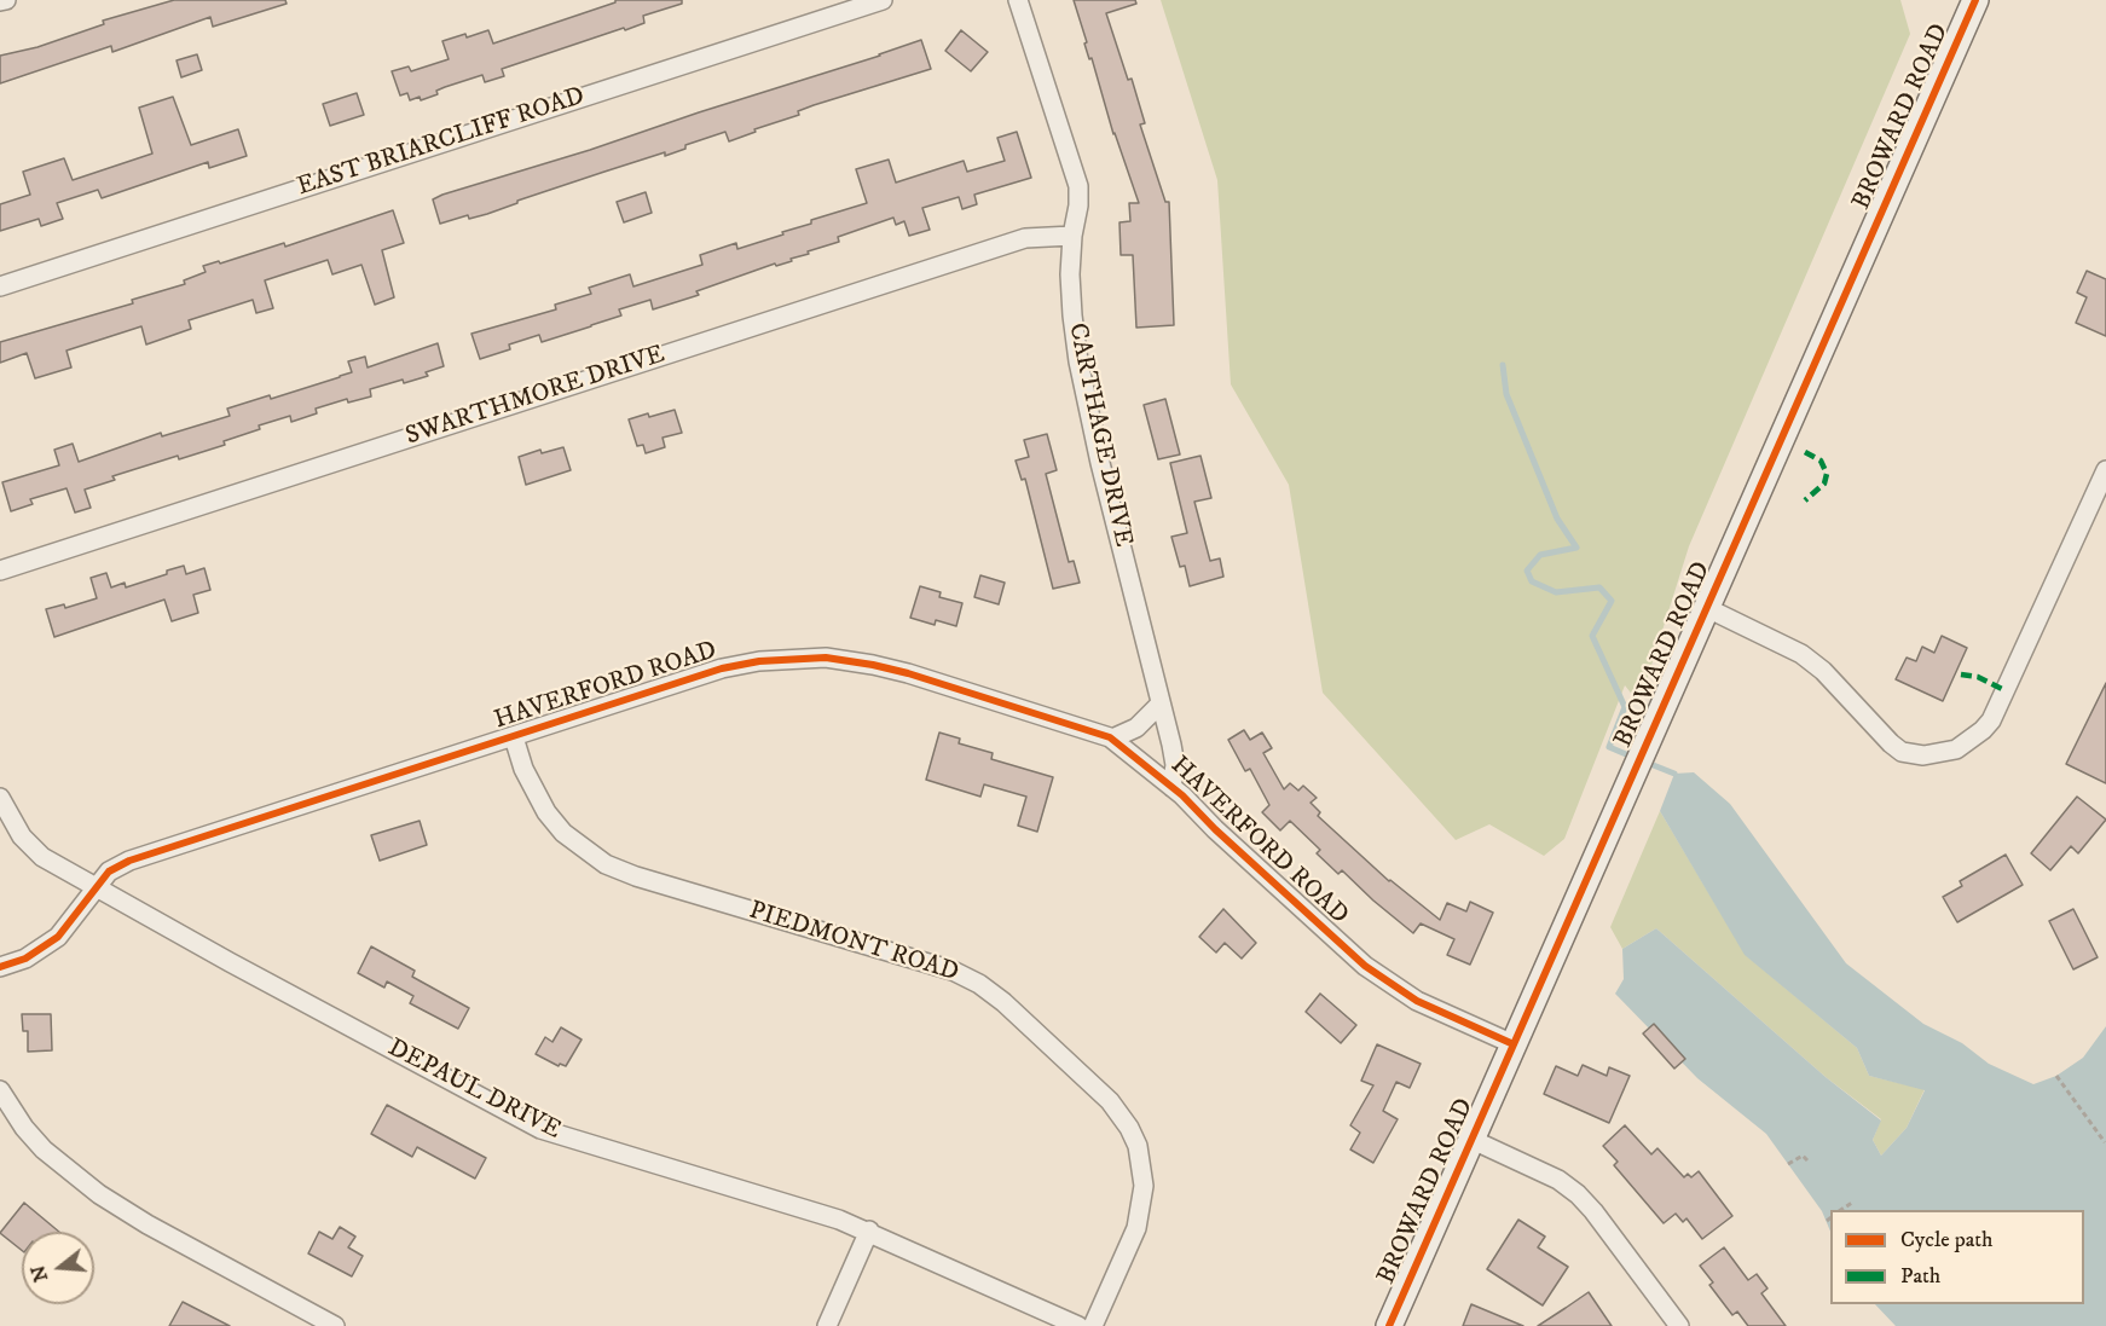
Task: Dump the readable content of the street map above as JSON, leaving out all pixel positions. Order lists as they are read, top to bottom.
{
  "streets": {
    "street": [
      "BROWARD ROAD",
      "EAST BRIARCLIFF ROAD",
      "SWARTHMORE DRIVE",
      "CARTHAGE DRIVE",
      "HAVERFORD ROAD",
      "PIEDMONT ROAD",
      "DEPAUL DRIVE"
    ]
  },
  "crossings": [
    ["BROWARD ROAD", "HAVERFORD ROAD"],
    ["SWARTHMORE DRIVE", "CARTHAGE DRIVE"],
    ["CARTHAGE DRIVE", "HAVERFORD ROAD"],
    ["HAVERFORD ROAD", "PIEDMONT ROAD"],
    ["HAVERFORD ROAD", "DEPAUL DRIVE"]
  ],
  "legend": ["Cycle path", "Path"],
  "north": "left"
}
